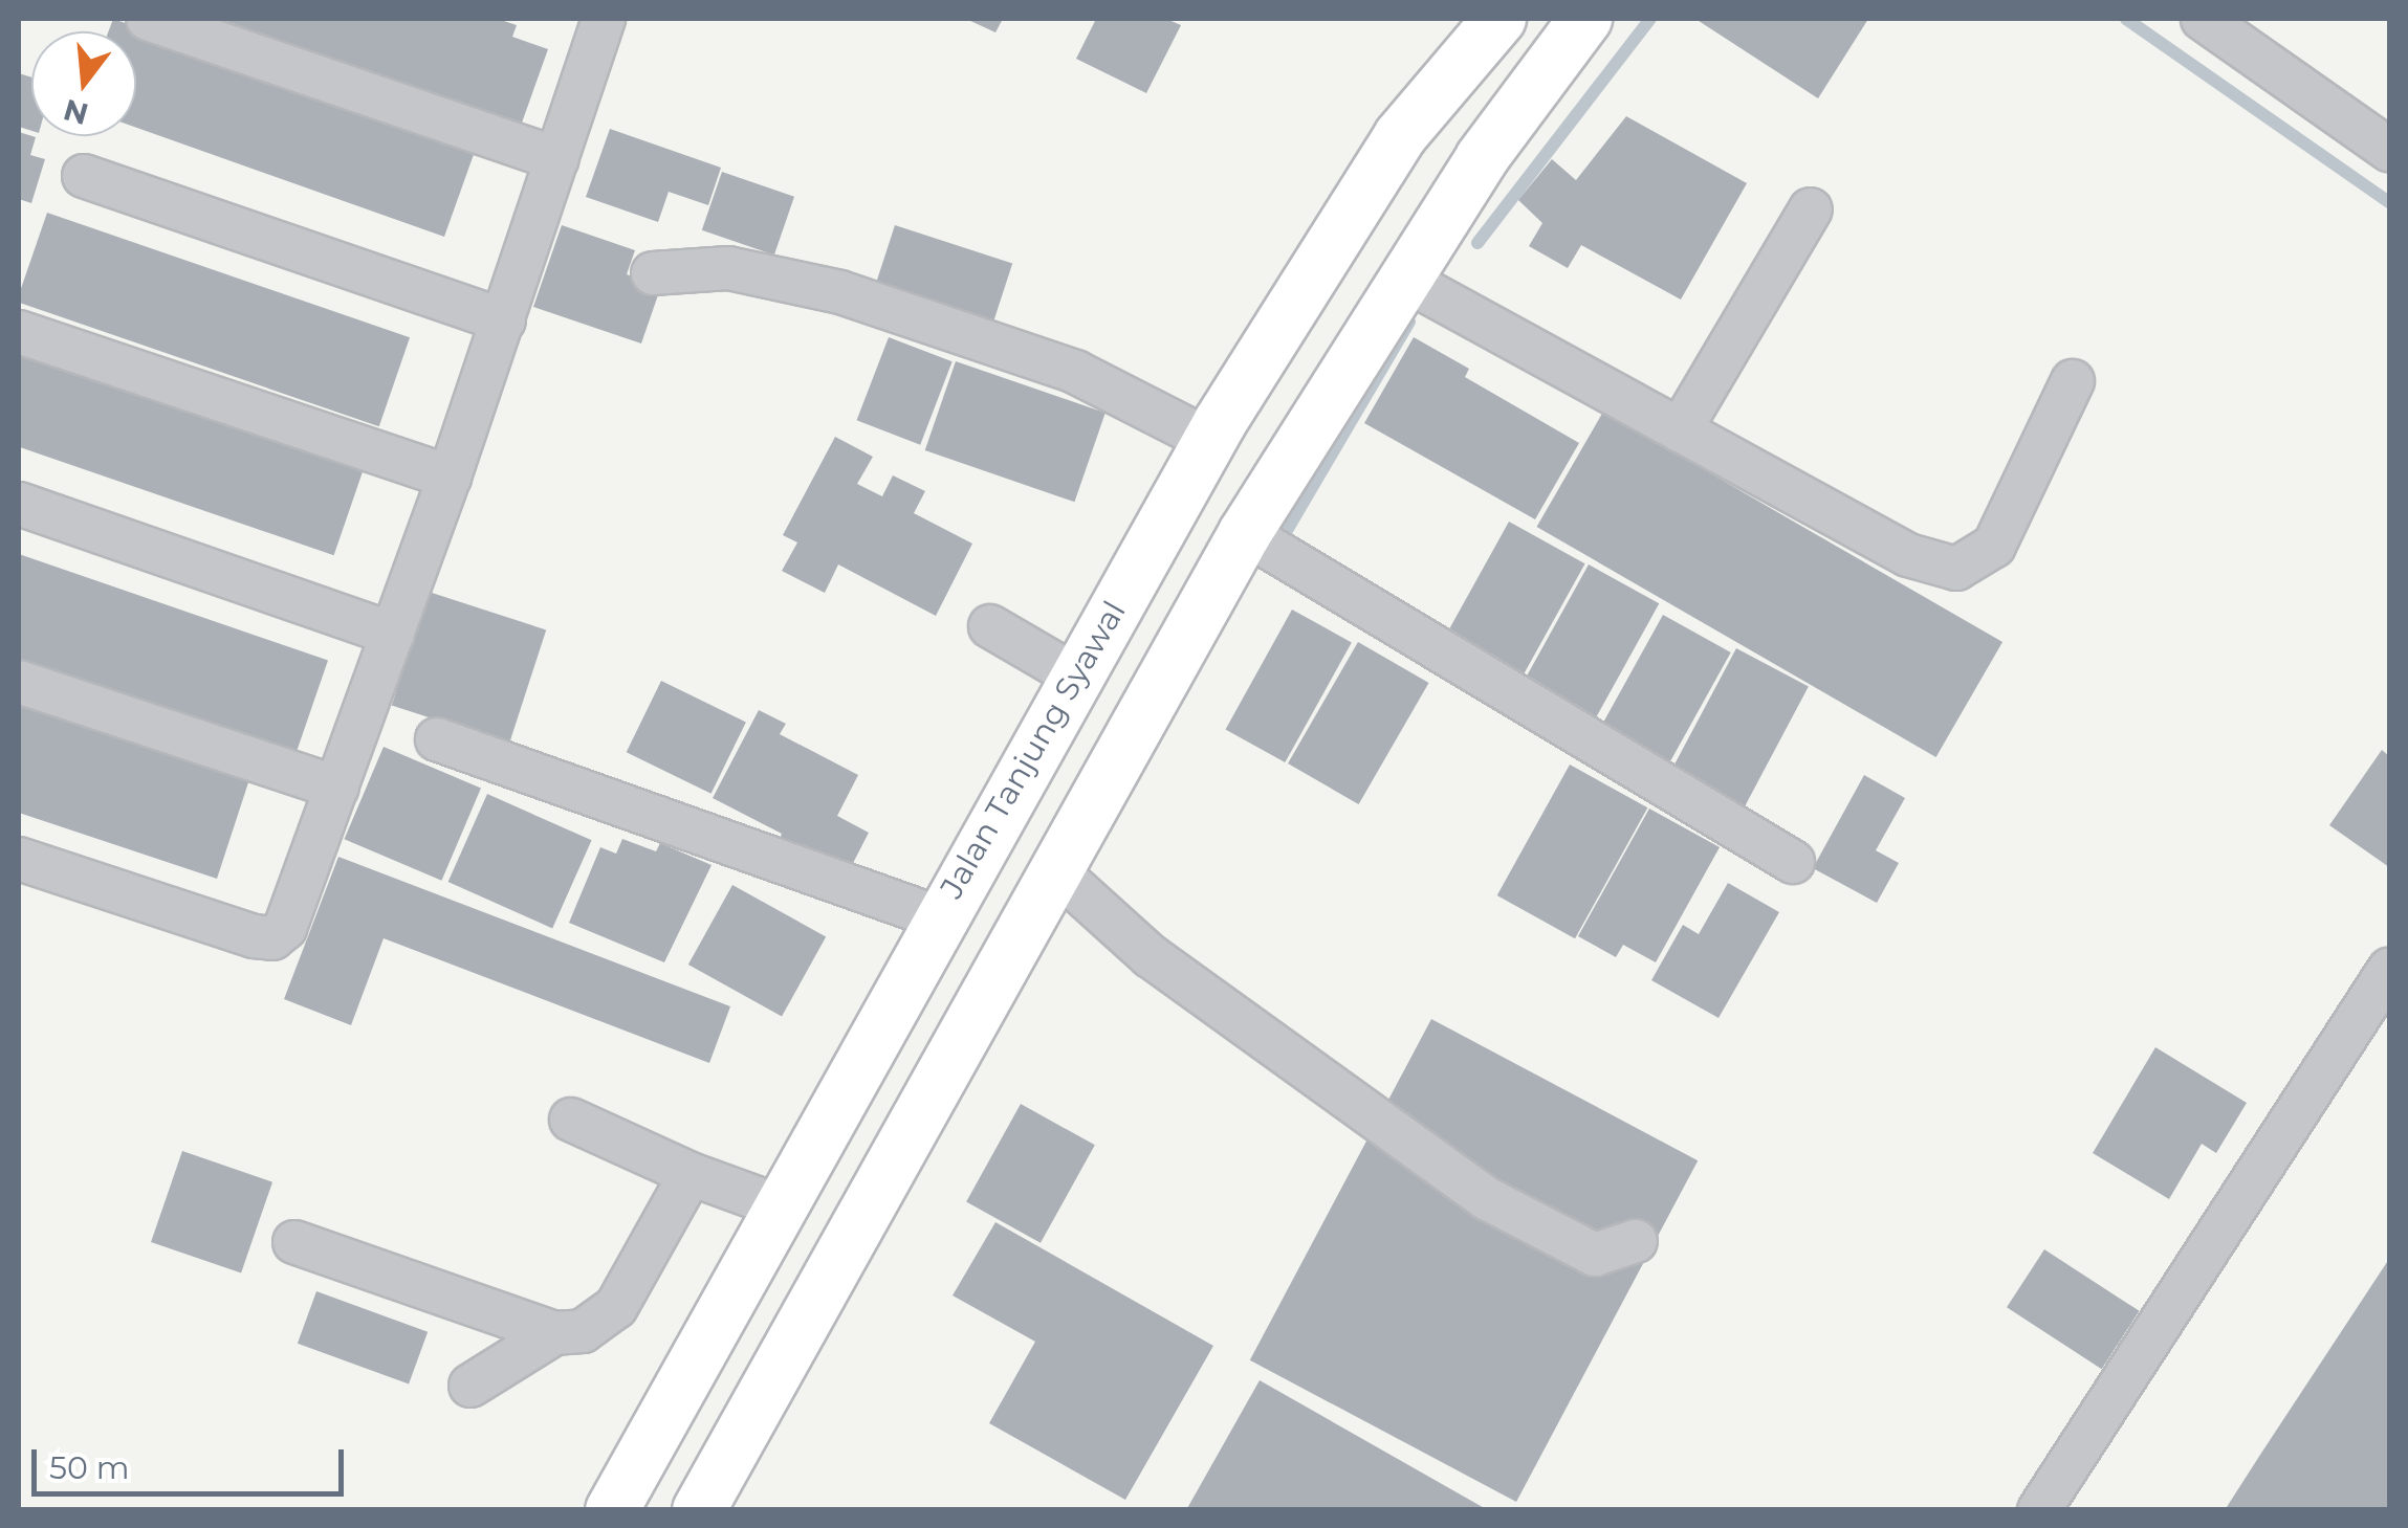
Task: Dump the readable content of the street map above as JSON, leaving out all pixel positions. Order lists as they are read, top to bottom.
{
  "streets": {
    "main road": ["Jalan Tanjung Syawal"]
  },
  "scale_bar": "50 m",
  "north": "bottom"
}
